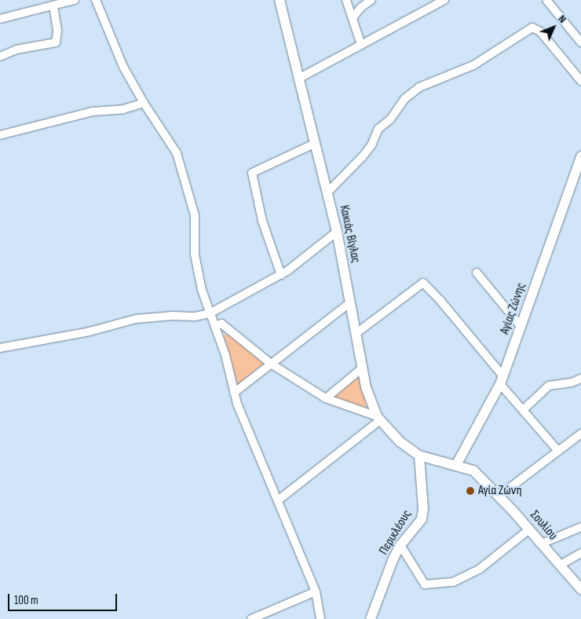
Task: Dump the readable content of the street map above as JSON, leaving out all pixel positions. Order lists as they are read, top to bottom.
{
  "streets": {
    "street": [
      "Κακιάς Βίγλας",
      "Αγίας Ζώνης",
      "Σουλίου",
      "Περικλέους"
    ]
  },
  "crossings": [
    ["Κακιάς Βίγλας", "Σουλίου"],
    ["Κακιάς Βίγλας", "Περικλέους"],
    ["Αγίας Ζώνης", "Σουλίου"],
    ["Σουλίου", "Περικλέους"]
  ],
  "places": ["Αγία Ζώνη"],
  "scale_bar": "100 m",
  "north": "top right"
}
